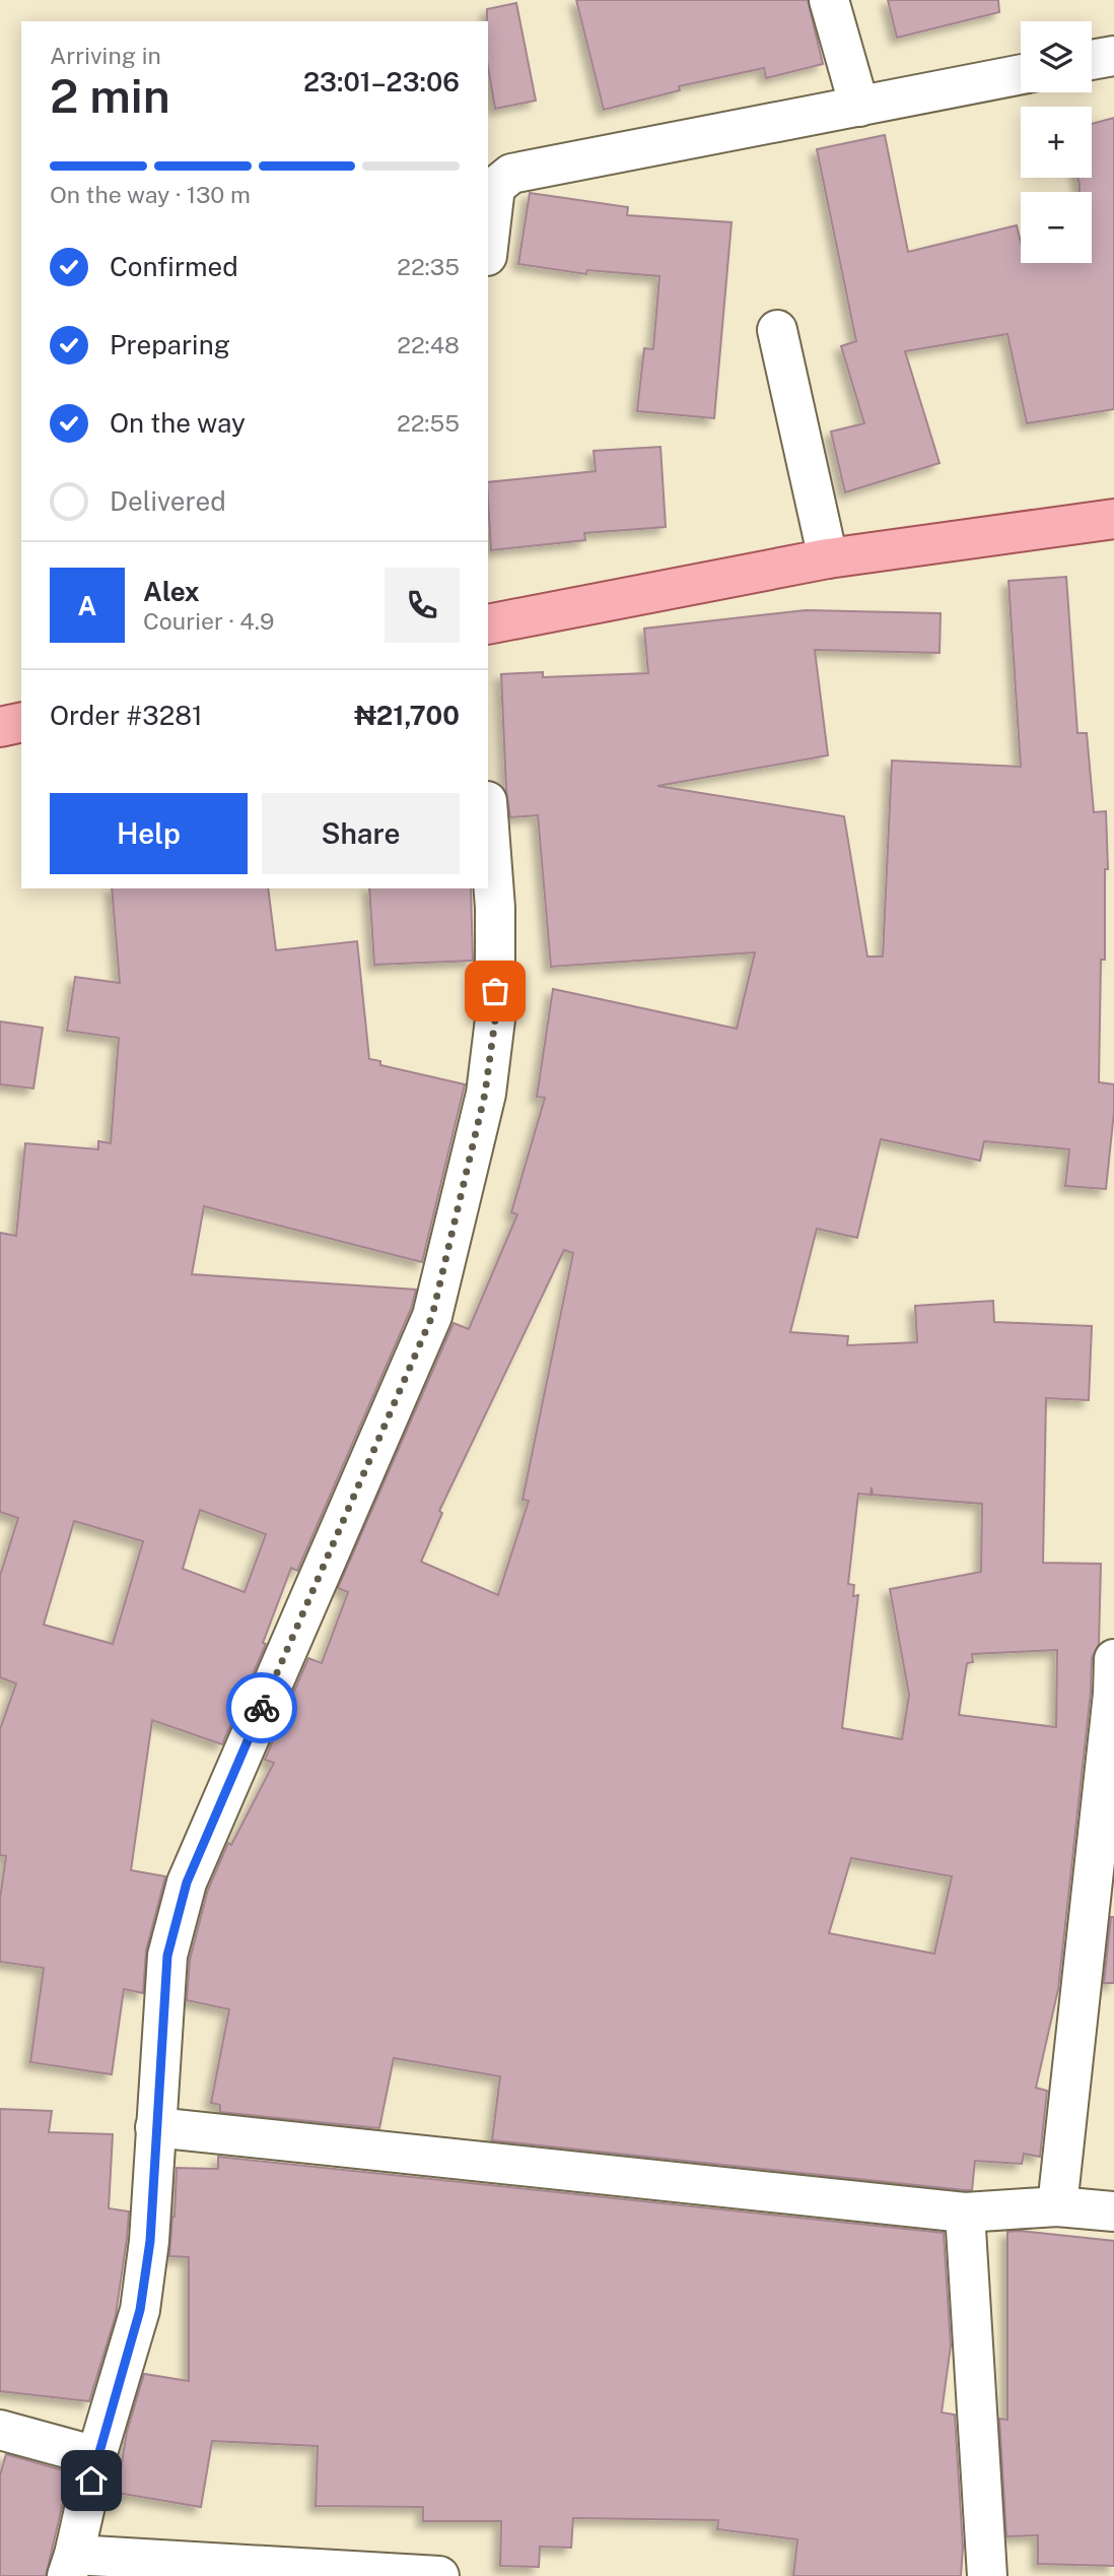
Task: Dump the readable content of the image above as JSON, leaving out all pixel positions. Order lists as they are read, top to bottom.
{
  "page": {
    "map_buttons": ["+", "−"],
    "heading": ["2 min", "Arriving in", "23:01–23:06"],
    "panel": [
      "Alex",
      "Courier · 4.9",
      "Order #3281",
      "₦21,700"
    ],
    "bar": "On the way · 130 m",
    "list": [
      ["Confirmed", "22:35"],
      ["Preparing", "22:48"],
      ["On the way", "22:55"],
      "Delivered"
    ],
    "round": "A",
    "buttons": ["Help", "Share"]
  }
}
